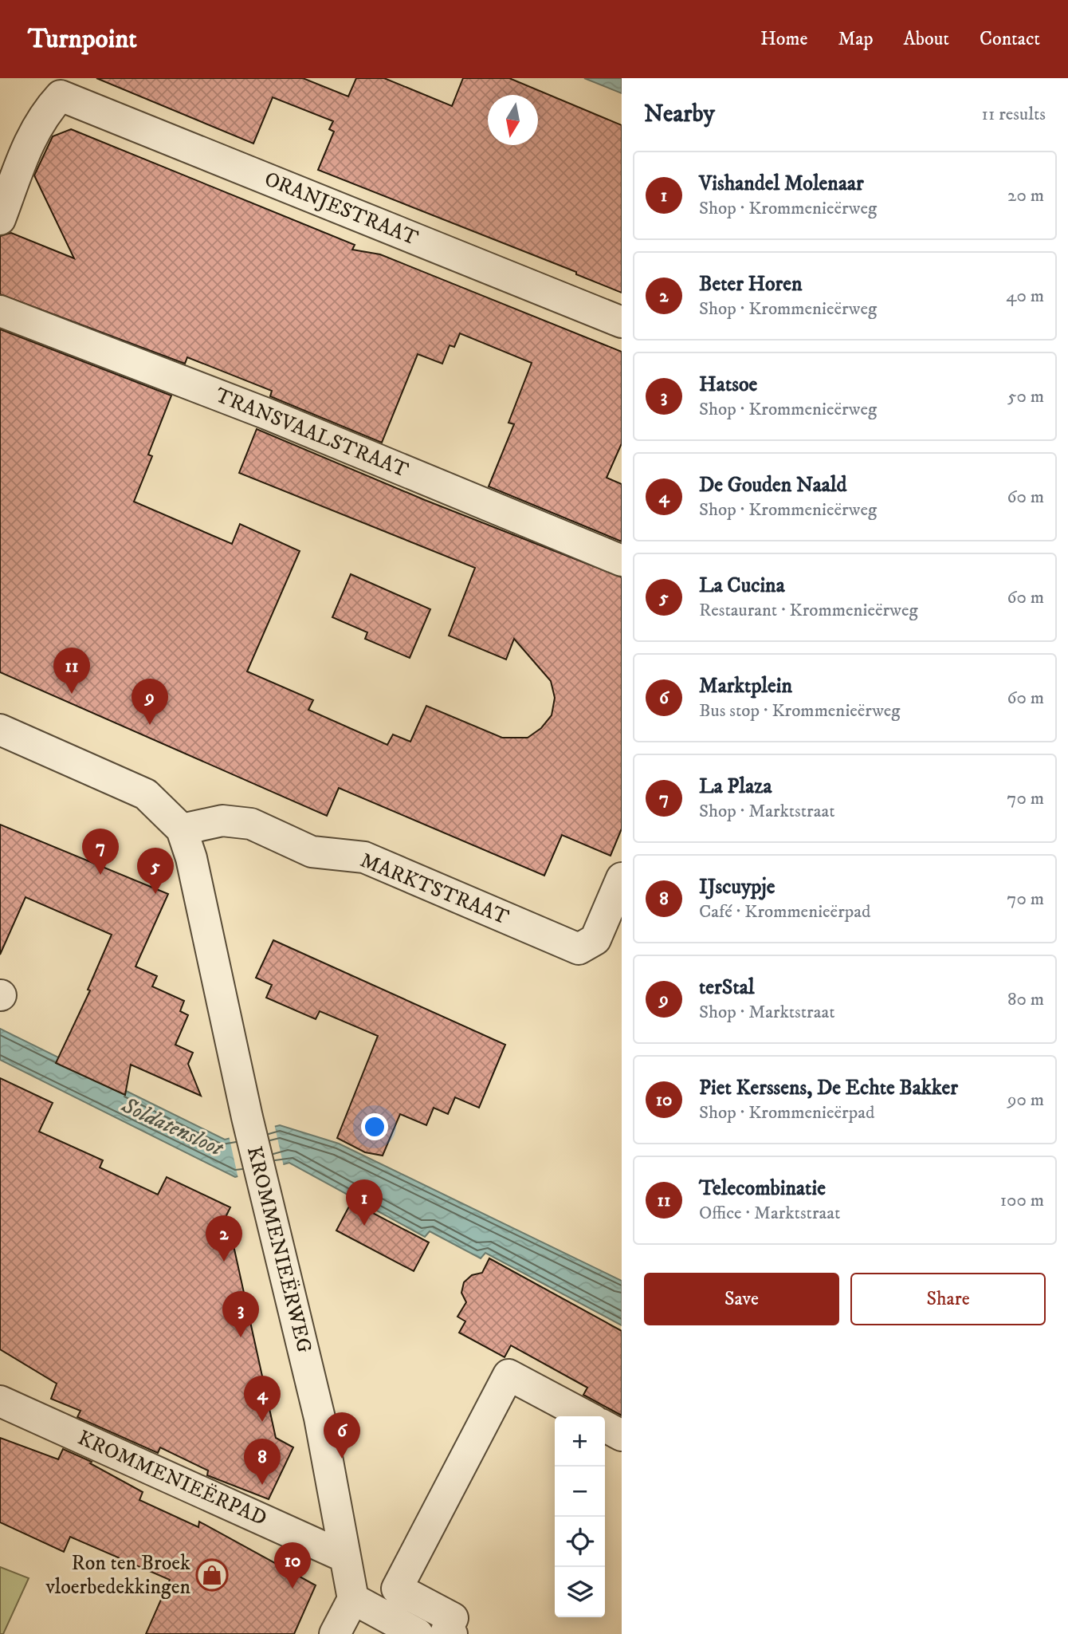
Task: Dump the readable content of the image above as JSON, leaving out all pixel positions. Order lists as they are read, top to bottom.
{
  "streets": {
    "street": [
      "ORANJESTRAAT",
      "TRANSVAALSTRAAT",
      "MARKTSTRAAT",
      "KROMMENIEËRWEG",
      "KROMMENIEËRPAD"
    ]
  },
  "crossings": [
    ["MARKTSTRAAT", "KROMMENIEËRWEG"],
    ["KROMMENIEËRWEG", "KROMMENIEËRPAD"]
  ],
  "water": ["Soldatensloot"],
  "places": {
    "shop": ["Ron ten Broek vloerbedekkingen"]
  },
  "north": "bottom",
  "page": {
    "header": "Turnpoint",
    "nav": [
      "Home",
      "Map",
      "About",
      "Contact"
    ],
    "heading": ["Nearby", "11 results"],
    "list": [
      {
        "mark": "1",
        "name": "Vishandel Molenaar",
        "note": "Shop · Krommenieërweg",
        "value": "20 m"
      },
      {
        "mark": "2",
        "name": "Beter Horen",
        "note": "Shop · Krommenieërweg",
        "value": "40 m"
      },
      {
        "mark": "3",
        "name": "Hatsoe",
        "note": "Shop · Krommenieërweg",
        "value": "50 m"
      },
      {
        "mark": "4",
        "name": "De Gouden Naald",
        "note": "Shop · Krommenieërweg",
        "value": "60 m"
      },
      {
        "mark": "5",
        "name": "La Cucina",
        "note": "Restaurant · Krommenieërweg",
        "value": "60 m"
      },
      {
        "mark": "6",
        "name": "Marktplein",
        "note": "Bus stop · Krommenieërweg",
        "value": "60 m"
      },
      {
        "mark": "7",
        "name": "La Plaza",
        "note": "Shop · Marktstraat",
        "value": "70 m"
      },
      {
        "mark": "8",
        "name": "IJscuypje",
        "note": "Café · Krommenieërpad",
        "value": "70 m"
      },
      {
        "mark": "9",
        "name": "terStal",
        "note": "Shop · Marktstraat",
        "value": "80 m"
      },
      {
        "mark": "10",
        "name": "Piet Kerssens, De Echte Bakker",
        "note": "Shop · Krommenieërpad",
        "value": "90 m"
      },
      {
        "mark": "11",
        "name": "Telecombinatie",
        "note": "Office · Marktstraat",
        "value": "100 m"
      }
    ],
    "pins": [
      "11",
      "9",
      "7",
      "5",
      "1",
      "2",
      "3",
      "4",
      "6",
      "8",
      "10"
    ],
    "buttons": ["Save", "Share"],
    "map_buttons": ["+", "−"]
  }
}
